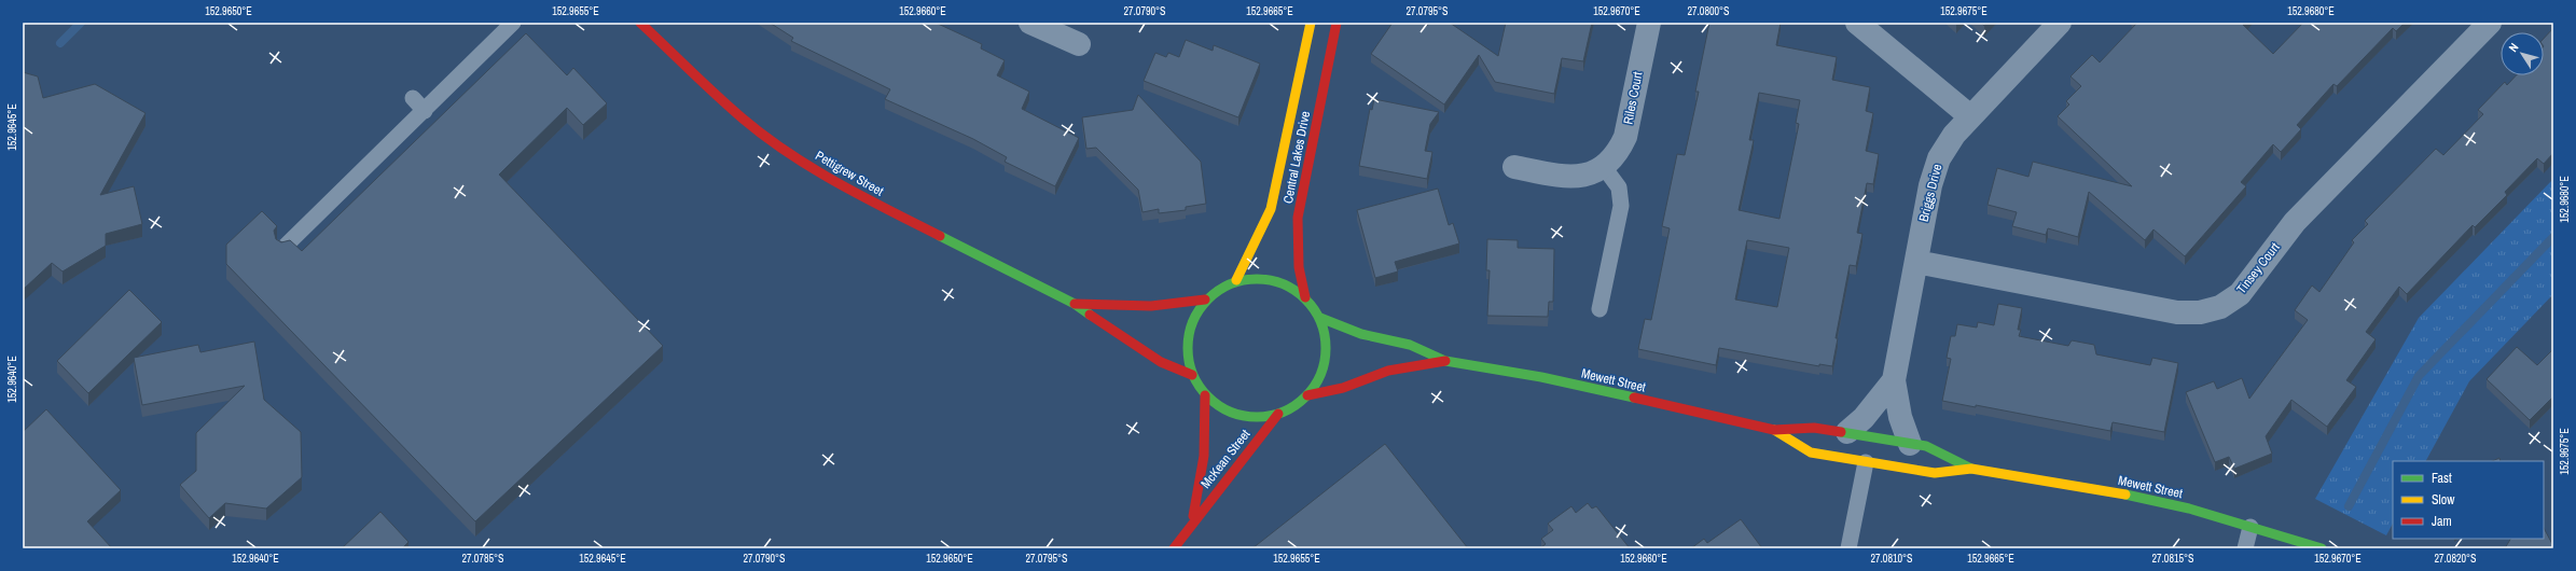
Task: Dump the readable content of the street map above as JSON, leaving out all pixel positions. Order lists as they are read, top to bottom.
{
  "streets": {
    "main road": [
      "Central Lakes Drive",
      "Pettigrew Street",
      "Mewett Street",
      "McKean Street"
    ],
    "street": ["Riles Court", "Briggs Drive", "Tinsey Court"]
  },
  "crossings": [
    ["Central Lakes Drive", "Pettigrew Street"],
    ["Central Lakes Drive", "Mewett Street"],
    ["Central Lakes Drive", "McKean Street"],
    ["Pettigrew Street", "Mewett Street"],
    ["Pettigrew Street", "McKean Street"],
    ["Briggs Drive", "Tinsey Court"],
    ["Briggs Drive", "Mewett Street"],
    ["Mewett Street", "McKean Street"]
  ],
  "legend": ["Fast", "Slow", "Jam"],
  "north": "top left",
  "coordinates": [
    "152.9650°E",
    "152.9655°E",
    "152.9660°E",
    "27.0790°S",
    "152.9665°E",
    "27.0795°S",
    "152.9670°E",
    "27.0800°S",
    "152.9675°E",
    "152.9680°E",
    "152.9645°E",
    "152.9640°E",
    "27.0785°S",
    "27.0810°S",
    "27.0815°S",
    "27.0820°S"
  ]
}
